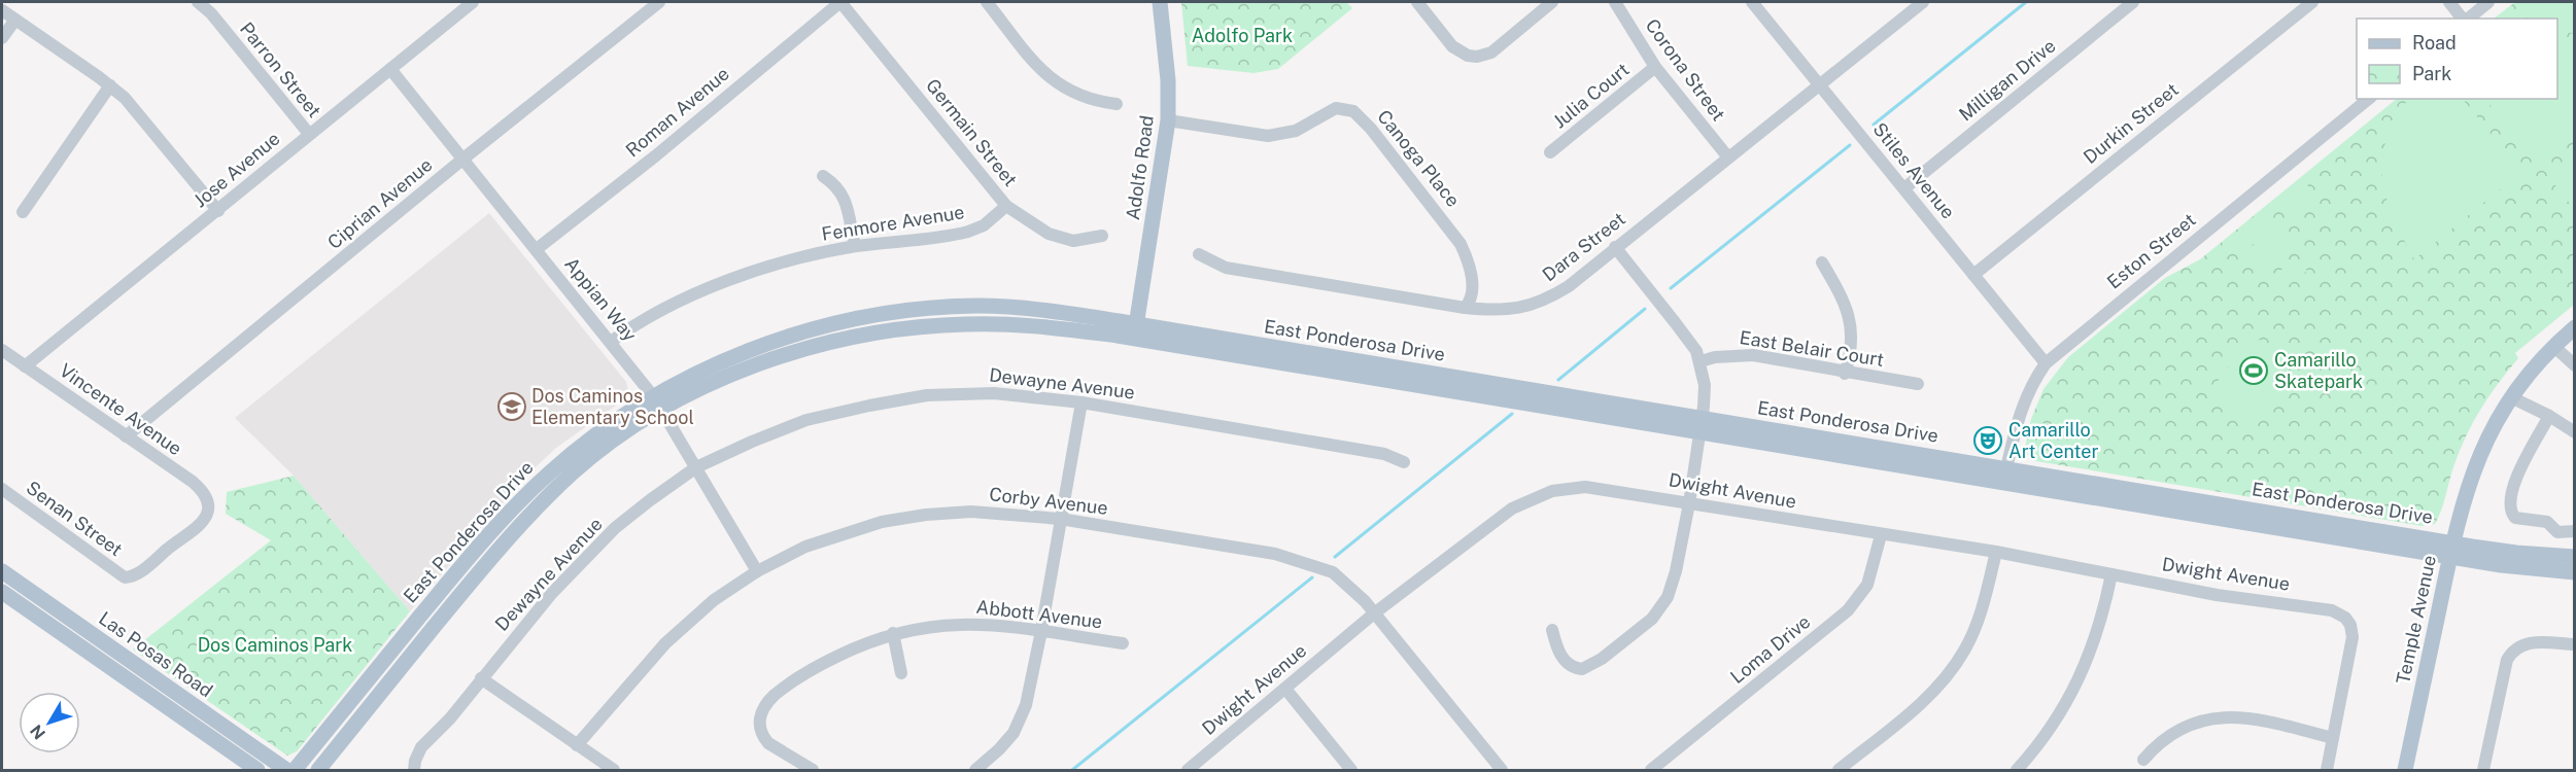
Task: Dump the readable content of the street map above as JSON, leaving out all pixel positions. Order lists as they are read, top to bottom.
{
  "streets": {
    "main road": [
      "Adolfo Road",
      "East Ponderosa Drive",
      "Temple Avenue",
      "Las Posas Road"
    ],
    "street": [
      "Parron Street",
      "Corona Street",
      "Milligan Drive",
      "Julia Court",
      "Roman Avenue",
      "Durkin Street",
      "Germain Street",
      "Canoga Place",
      "Jose Avenue",
      "Stiles Avenue",
      "Ciprian Avenue",
      "Fenmore Avenue",
      "Dara Street",
      "Eston Street",
      "Appian Way",
      "East Belair Court",
      "Dewayne Avenue",
      "Vincente Avenue",
      "Dwight Avenue",
      "Corby Avenue",
      "Senan Street",
      "Abbott Avenue",
      "Loma Drive"
    ]
  },
  "crossings": [
    ["Parron Street", "Jose Avenue"],
    ["Corona Street", "Julia Court"],
    ["Corona Street", "Dara Street"],
    ["Milligan Drive", "Stiles Avenue"],
    ["Roman Avenue", "Germain Street"],
    ["Roman Avenue", "Appian Way"],
    ["Durkin Street", "Stiles Avenue"],
    ["Germain Street", "Fenmore Avenue"],
    ["Canoga Place", "Adolfo Road"],
    ["Canoga Place", "Dara Street"],
    ["Adolfo Road", "East Ponderosa Drive"],
    ["Jose Avenue", "Appian Way"],
    ["Jose Avenue", "Vincente Avenue"],
    ["Stiles Avenue", "Dara Street"],
    ["Stiles Avenue", "Eston Street"],
    ["Ciprian Avenue", "Appian Way"],
    ["Ciprian Avenue", "Vincente Avenue"],
    ["Fenmore Avenue", "Appian Way"],
    ["Eston Street", "East Ponderosa Drive"],
    ["Appian Way", "East Ponderosa Drive"],
    ["Appian Way", "Dewayne Avenue"],
    ["Appian Way", "Corby Avenue"],
    ["East Ponderosa Drive", "Temple Avenue"],
    ["Vincente Avenue", "Senan Street"],
    ["Dwight Avenue", "Corby Avenue"],
    ["Dwight Avenue", "Loma Drive"]
  ],
  "parks": ["Adolfo Park", "Dos Caminos Park"],
  "places": {
    "sports": ["Camarillo Skatepark"],
    "school or university": ["Dos Caminos Elementary School"],
    "theatre": ["Camarillo Art Center"]
  },
  "legend": ["Road", "Park"],
  "north": "bottom left"
}
